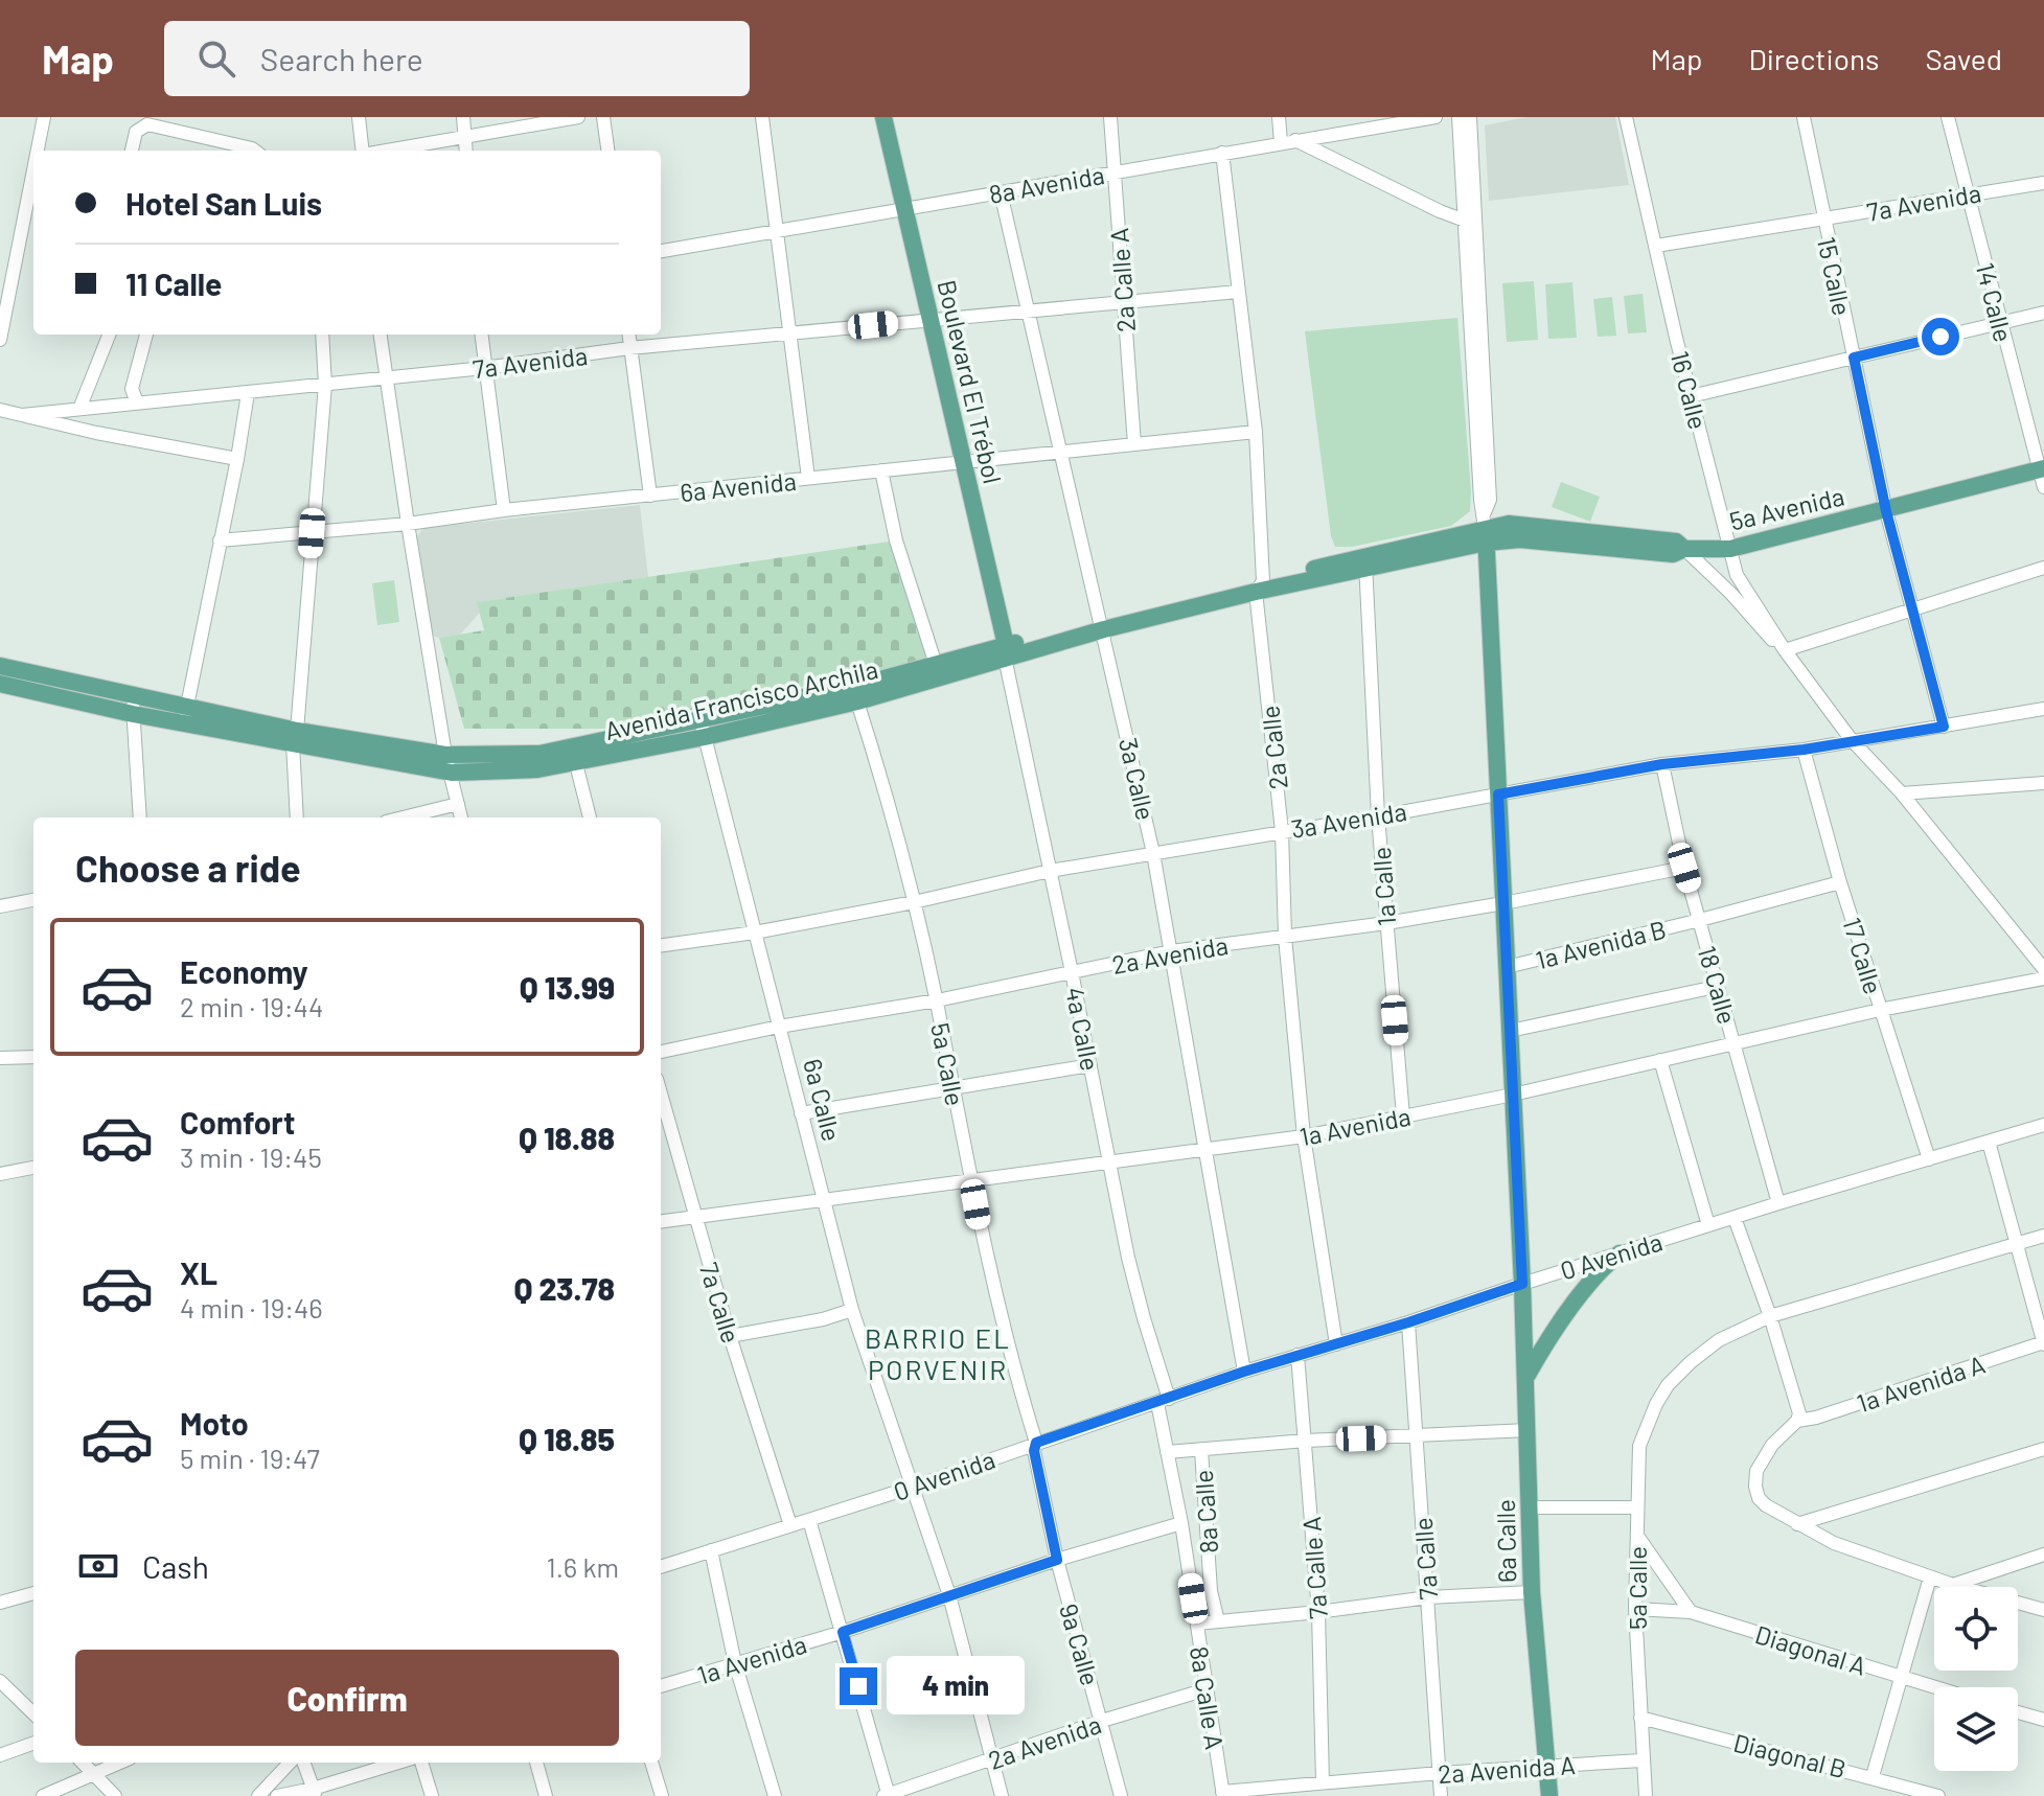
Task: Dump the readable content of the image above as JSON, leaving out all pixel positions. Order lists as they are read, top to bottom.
{
  "streets": {
    "main road": [
      "Boulevard El Trébol",
      "5a Avenida",
      "Avenida Francisco Archila",
      "6a Calle"
    ],
    "street": [
      "8a Avenida",
      "7a Avenida",
      "15 Calle",
      "2a Calle A",
      "14 Calle",
      "16 Calle",
      "6a Avenida",
      "2a Calle",
      "3a Calle",
      "3a Avenida",
      "1a Calle",
      "1a Avenida B",
      "2a Avenida",
      "17 Calle",
      "18 Calle",
      "4a Calle",
      "5a Calle",
      "1a Avenida",
      "0 Avenida",
      "7a Calle",
      "1a Avenida A",
      "8a Calle",
      "7a Calle A",
      "9a Calle",
      "Diagonal A",
      "8a Calle A",
      "Diagonal B",
      "2a Avenida A"
    ]
  },
  "crossings": [
    ["8a Avenida", "2a Calle A"],
    ["8a Avenida", "Boulevard El Trébol"],
    ["8a Avenida", "2a Calle"],
    ["8a Avenida", "3a Calle"],
    ["7a Avenida", "15 Calle"],
    ["7a Avenida", "2a Calle A"],
    ["7a Avenida", "14 Calle"],
    ["7a Avenida", "Boulevard El Trébol"],
    ["7a Avenida", "16 Calle"],
    ["7a Avenida", "2a Calle"],
    ["7a Avenida", "3a Calle"],
    ["15 Calle", "5a Avenida"],
    ["15 Calle", "3a Avenida"],
    ["2a Calle A", "6a Avenida"],
    ["14 Calle", "5a Avenida"],
    ["Boulevard El Trébol", "6a Avenida"],
    ["Boulevard El Trébol", "Avenida Francisco Archila"],
    ["Boulevard El Trébol", "4a Calle"],
    ["16 Calle", "5a Avenida"],
    ["16 Calle", "3a Avenida"],
    ["6a Avenida", "2a Calle"],
    ["6a Avenida", "3a Calle"],
    ["5a Avenida", "Avenida Francisco Archila"],
    ["5a Avenida", "6a Calle"],
    ["Avenida Francisco Archila", "2a Calle"],
    ["Avenida Francisco Archila", "3a Calle"],
    ["Avenida Francisco Archila", "1a Calle"],
    ["Avenida Francisco Archila", "4a Calle"],
    ["Avenida Francisco Archila", "5a Calle"],
    ["Avenida Francisco Archila", "6a Calle"],
    ["2a Calle", "3a Avenida"],
    ["2a Calle", "2a Avenida"],
    ["2a Calle", "1a Avenida"],
    ["2a Calle", "0 Avenida"],
    ["3a Calle", "3a Avenida"],
    ["3a Calle", "2a Avenida"],
    ["3a Calle", "1a Avenida"],
    ["3a Calle", "0 Avenida"],
    ["3a Avenida", "1a Calle"],
    ["3a Avenida", "17 Calle"],
    ["3a Avenida", "18 Calle"],
    ["3a Avenida", "4a Calle"],
    ["3a Avenida", "5a Calle"],
    ["3a Avenida", "6a Calle"],
    ["1a Calle", "2a Avenida"],
    ["1a Calle", "1a Avenida"],
    ["1a Avenida B", "17 Calle"],
    ["1a Avenida B", "18 Calle"],
    ["1a Avenida B", "6a Calle"],
    ["2a Avenida", "18 Calle"],
    ["2a Avenida", "4a Calle"],
    ["2a Avenida", "5a Calle"],
    ["2a Avenida", "6a Calle"],
    ["2a Avenida", "9a Calle"],
    ["2a Avenida", "8a Calle A"],
    ["17 Calle", "1a Avenida"],
    ["17 Calle", "0 Avenida"],
    ["18 Calle", "1a Avenida"],
    ["18 Calle", "0 Avenida"],
    ["4a Calle", "1a Avenida"],
    ["4a Calle", "0 Avenida"],
    ["4a Calle", "8a Calle A"],
    ["5a Calle", "1a Avenida"],
    ["5a Calle", "0 Avenida"],
    ["5a Calle", "9a Calle"],
    ["5a Calle", "Diagonal A"],
    ["5a Calle", "Diagonal B"],
    ["5a Calle", "2a Avenida A"],
    ["6a Calle", "1a Avenida"],
    ["6a Calle", "0 Avenida"],
    ["6a Calle", "2a Avenida A"],
    ["1a Avenida", "7a Calle"],
    ["1a Avenida", "9a Calle"],
    ["1a Avenida", "8a Calle A"],
    ["0 Avenida", "7a Calle"],
    ["0 Avenida", "7a Calle A"],
    ["0 Avenida", "9a Calle"],
    ["0 Avenida", "8a Calle A"],
    ["7a Calle", "2a Avenida A"],
    ["7a Calle A", "2a Avenida A"],
    ["8a Calle A", "2a Avenida A"]
  ],
  "districts": ["BARRIO EL PORVENIR"],
  "page": {
    "header": "Map",
    "search": "Search here",
    "nav": ["Map", "Directions", "Saved"],
    "banner": ["Hotel San Luis", "11 Calle"],
    "heading": "Choose a ride",
    "list": [
      {
        "name": "Economy",
        "note": "2 min · 19:44",
        "value": "Q 13.99"
      },
      {
        "name": "Comfort",
        "note": "3 min · 19:45",
        "value": "Q 18.88"
      },
      {
        "name": "XL",
        "note": "4 min · 19:46",
        "value": "Q 23.78"
      },
      {
        "name": "Moto",
        "note": "5 min · 19:47",
        "value": "Q 18.85"
      }
    ],
    "pay": ["Cash", "1.6 km"],
    "buttons": "Confirm",
    "bubble": "4 min"
  }
}
